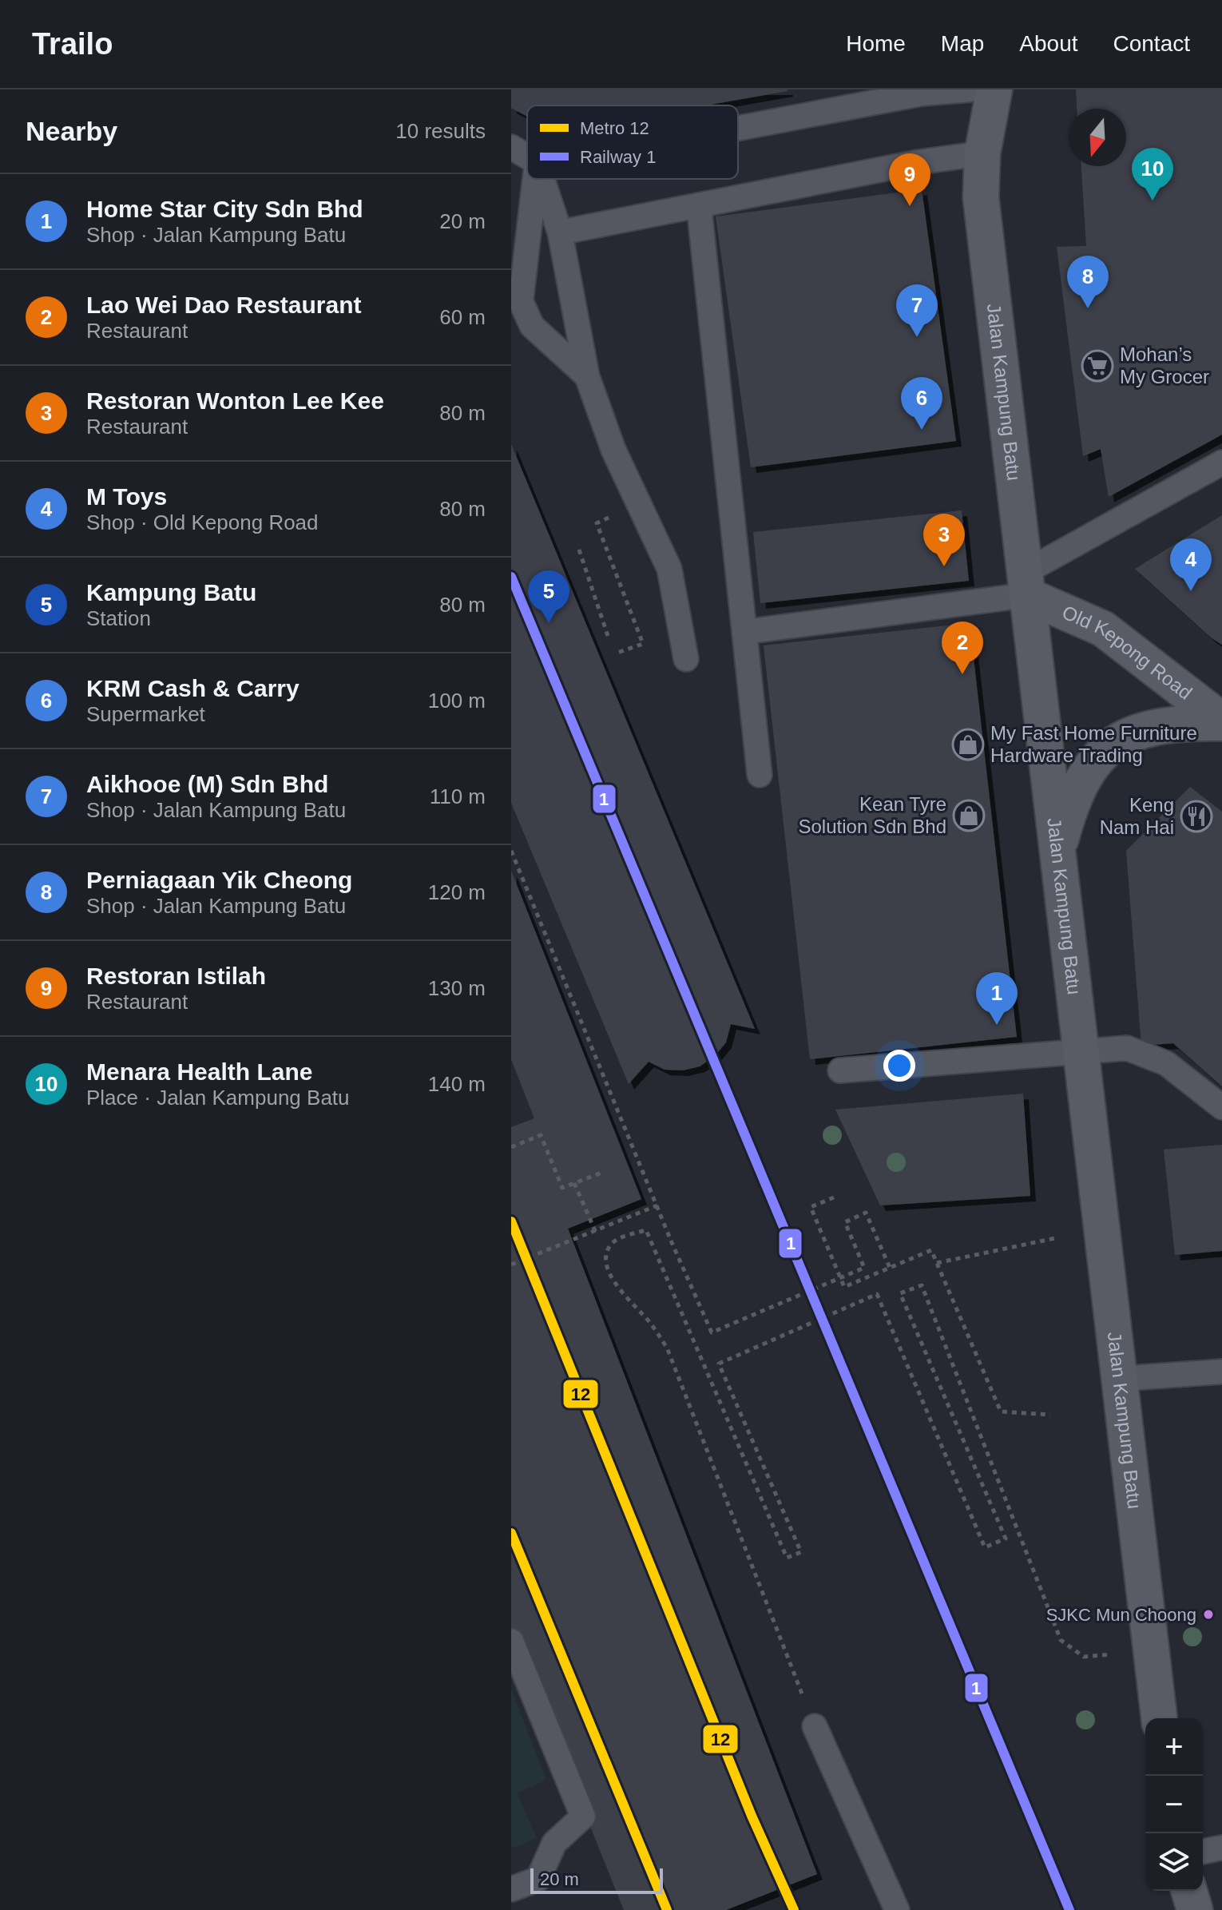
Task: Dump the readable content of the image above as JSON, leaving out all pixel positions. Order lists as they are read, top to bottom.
{
  "streets": {
    "street": ["Jalan Kampung Batu", "Old Kepong Road"]
  },
  "crossings": [
    ["Jalan Kampung Batu", "Old Kepong Road"]
  ],
  "places": {
    "supermarket": ["Mohan’s My Grocer"],
    "shop": ["My Fast Home Furniture Hardware Trading", "Kean Tyre Solution Sdn Bhd"],
    "restaurant": ["Keng Nam Hai"],
    "other": ["SJKC Mun Choong"]
  },
  "lines": ["rail line 1", "metro line 12"],
  "legend": ["Metro 12", "Railway 1"],
  "scale_bar": "20 m",
  "north": "bottom",
  "page": {
    "header": "Trailo",
    "nav": [
      "Home",
      "Map",
      "About",
      "Contact"
    ],
    "heading": ["Nearby", "10 results"],
    "pins": [
      "10",
      "9",
      "8",
      "7",
      "6",
      "3",
      "4",
      "5",
      "2",
      "1"
    ],
    "list": [
      {
        "mark": "1",
        "name": "Home Star City Sdn Bhd",
        "note": "Shop · Jalan Kampung Batu",
        "value": "20 m"
      },
      {
        "mark": "2",
        "name": "Lao Wei Dao Restaurant",
        "note": "Restaurant",
        "value": "60 m"
      },
      {
        "mark": "3",
        "name": "Restoran Wonton Lee Kee",
        "note": "Restaurant",
        "value": "80 m"
      },
      {
        "mark": "4",
        "name": "M Toys",
        "note": "Shop · Old Kepong Road",
        "value": "80 m"
      },
      {
        "mark": "5",
        "name": "Kampung Batu",
        "note": "Station",
        "value": "80 m"
      },
      {
        "mark": "6",
        "name": "KRM Cash & Carry",
        "note": "Supermarket",
        "value": "100 m"
      },
      {
        "mark": "7",
        "name": "Aikhooe (M) Sdn Bhd",
        "note": "Shop · Jalan Kampung Batu",
        "value": "110 m"
      },
      {
        "mark": "8",
        "name": "Perniagaan Yik Cheong",
        "note": "Shop · Jalan Kampung Batu",
        "value": "120 m"
      },
      {
        "mark": "9",
        "name": "Restoran Istilah",
        "note": "Restaurant",
        "value": "130 m"
      },
      {
        "mark": "10",
        "name": "Menara Health Lane",
        "note": "Place · Jalan Kampung Batu",
        "value": "140 m"
      }
    ],
    "map_buttons": ["+", "−"],
    "scale": "20 m"
  }
}
